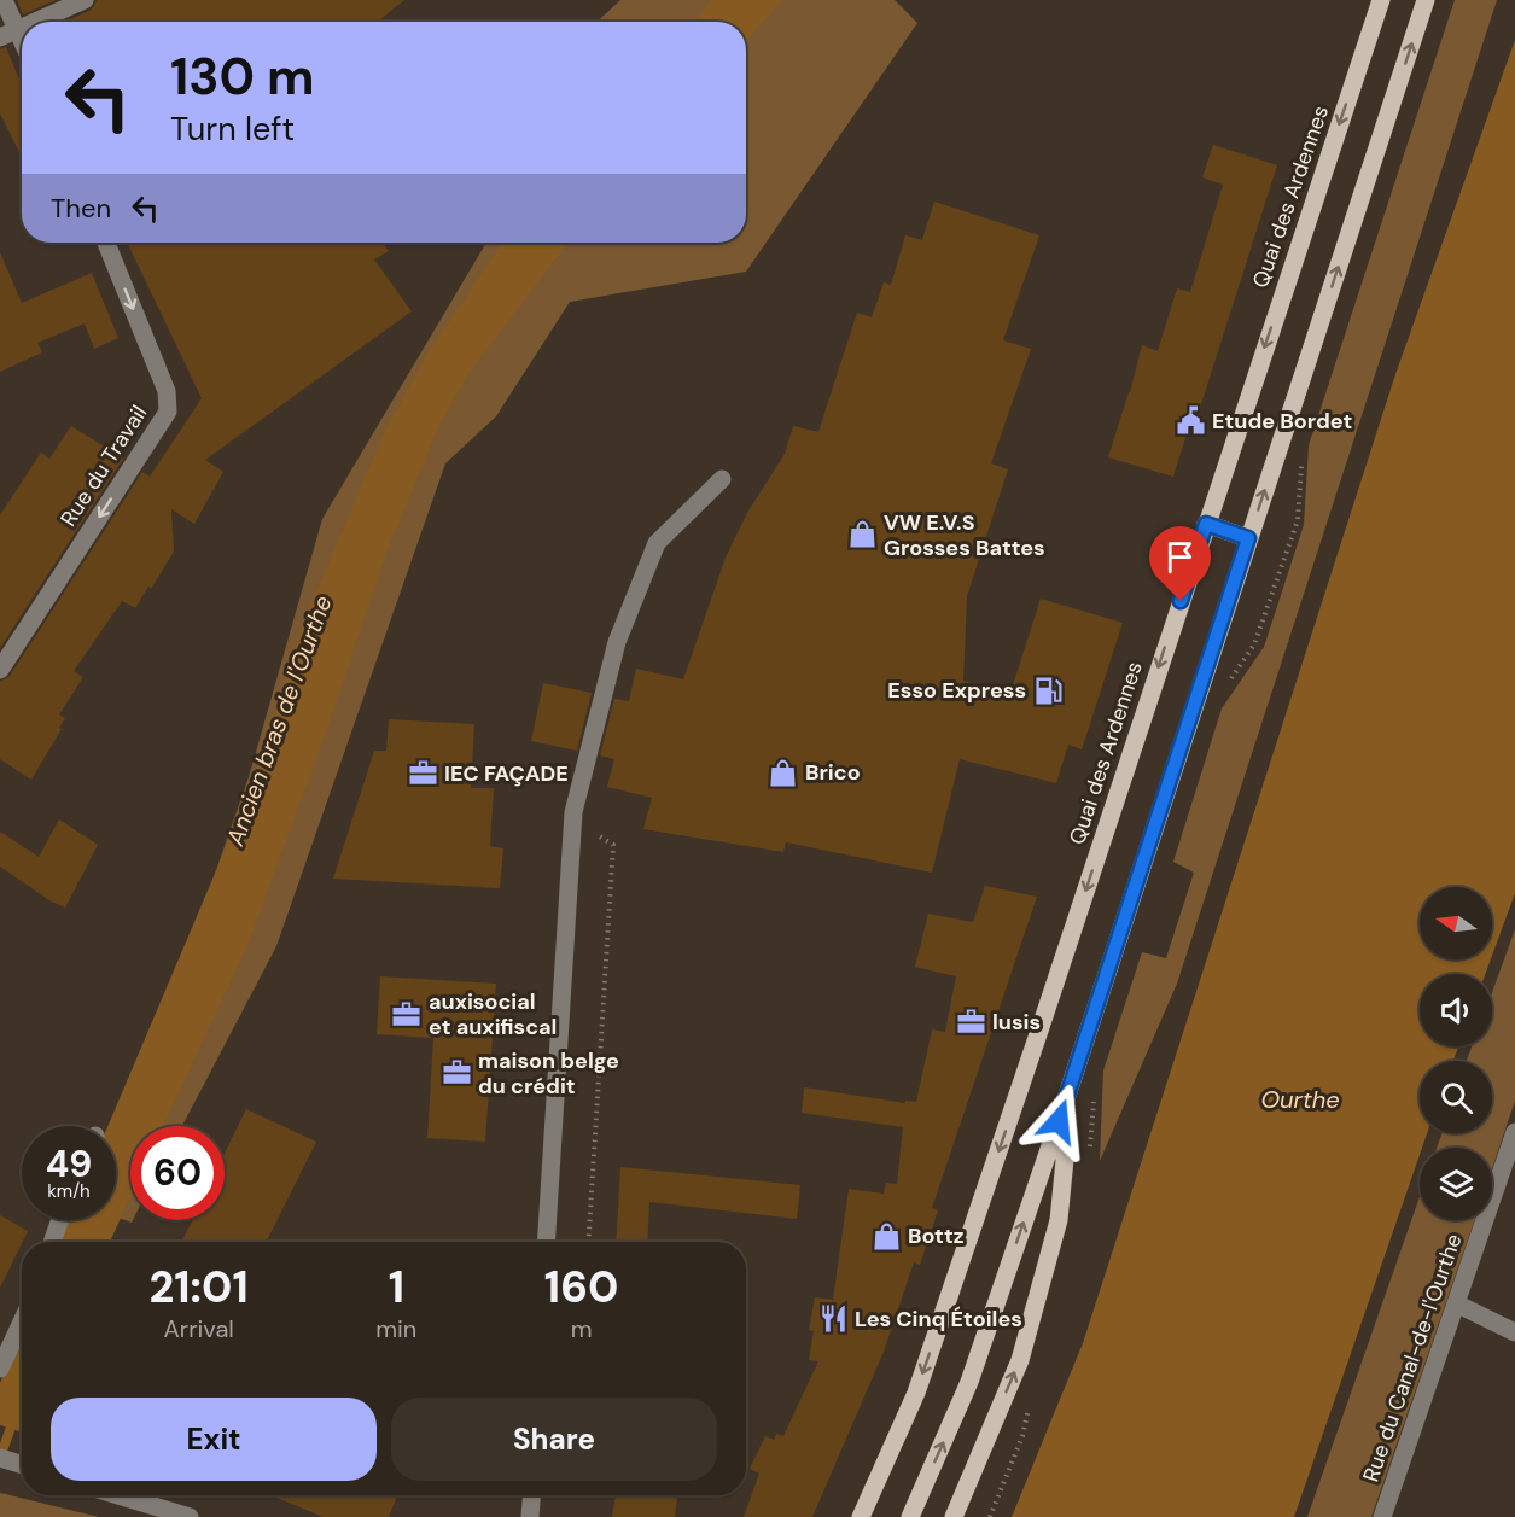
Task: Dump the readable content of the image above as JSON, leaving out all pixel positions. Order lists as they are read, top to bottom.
{
  "streets": {
    "main road": ["Quai des Ardennes"],
    "street": ["Rue du Travail", "Rue du Canal-de-l'Ourthe"]
  },
  "one_way": ["Rue du Travail"],
  "water": ["Ancien bras de l'Ourthe", "Ourthe"],
  "places": {
    "public building": ["Etude Bordet"],
    "shop": ["VW E.V.S Grosses Battes", "Brico", "Bottz"],
    "fuel station": ["Esso Express"],
    "office": [
      "IEC FAÇADE",
      "auxisocial et auxifiscal",
      "lusis",
      "maison belge du crédit"
    ],
    "restaurant": ["Les Cinq Étoiles"]
  },
  "north": "left",
  "page": {
    "turn": ["130 m", "Turn left"],
    "then": "Then",
    "speed": "49 km/h",
    "limit": "60",
    "eta": [
      "21:01",
      "Arrival",
      "1",
      "min",
      "160",
      "m"
    ],
    "buttons": ["Exit", "Share"]
  }
}
